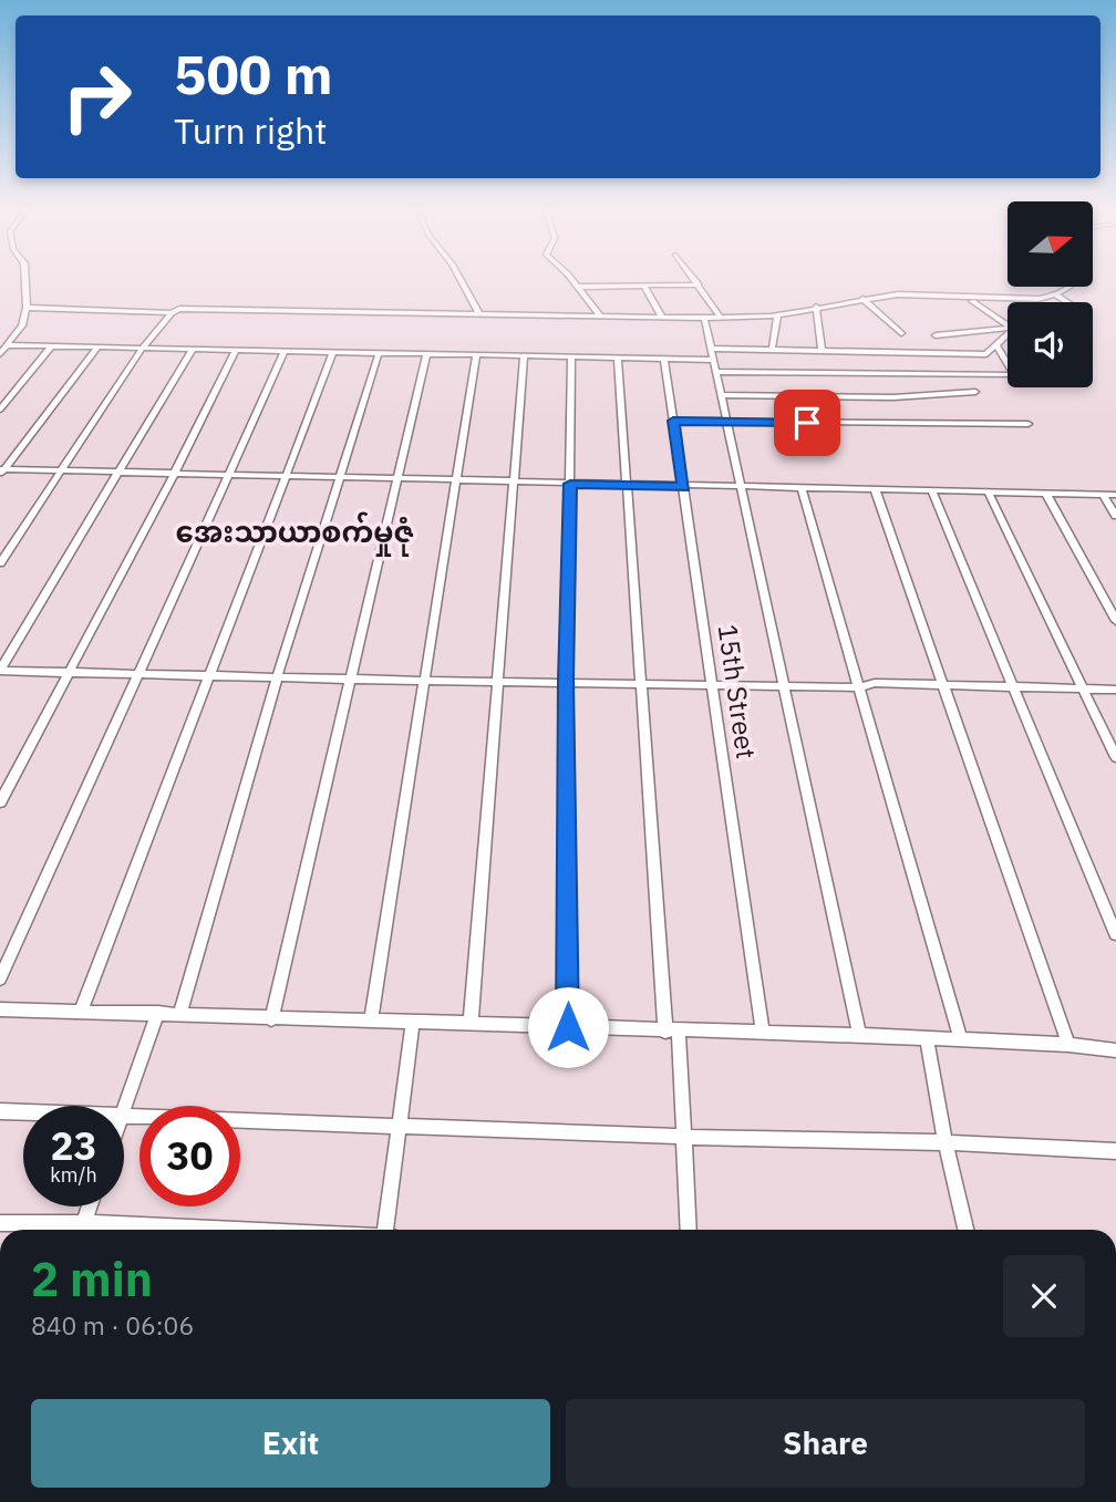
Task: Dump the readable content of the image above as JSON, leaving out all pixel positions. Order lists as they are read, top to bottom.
{
  "streets": {
    "street": ["15th Street"]
  },
  "districts": ["အေးသာယာစက်မှုဇုံ"],
  "north": "right",
  "page": {
    "turn": ["500 m", "Turn right"],
    "speed": "23 km/h",
    "limit": "30",
    "heading": ["2 min", "840 m · 06:06"],
    "buttons": ["Exit", "Share"]
  }
}
